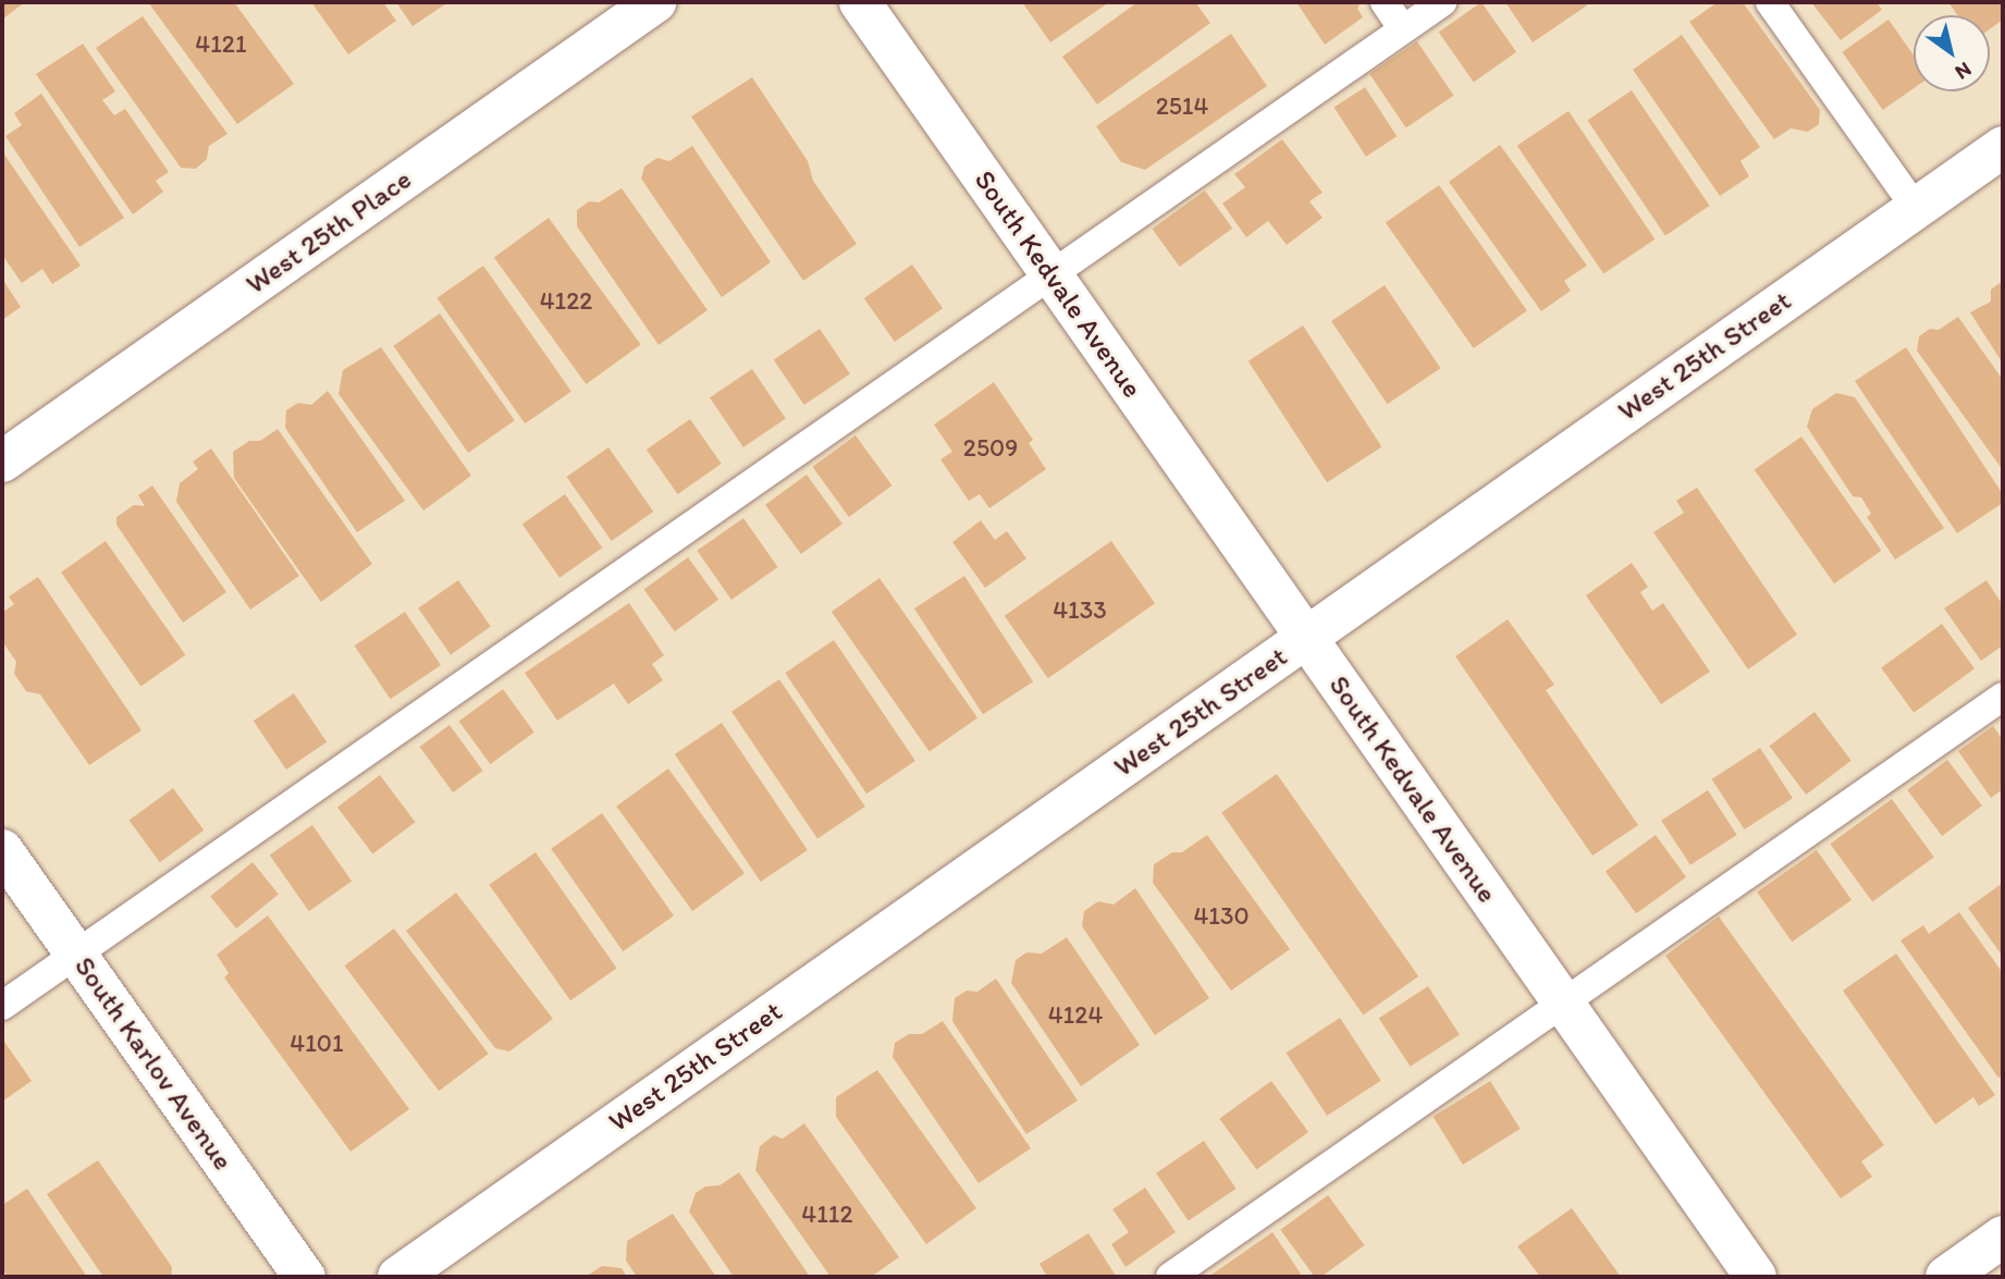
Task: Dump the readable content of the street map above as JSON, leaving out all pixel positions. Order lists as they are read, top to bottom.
{
  "streets": {
    "street": [
      "West 25th Place",
      "South Kedvale Avenue",
      "West 25th Street",
      "South Karlov Avenue"
    ]
  },
  "crossings": [
    ["South Kedvale Avenue", "West 25th Street"]
  ],
  "house_numbers": [
    "4121",
    "2514",
    "4122",
    "2509",
    "4133",
    "4130",
    "4124",
    "4101",
    "4112"
  ],
  "north": "bottom right"
}
